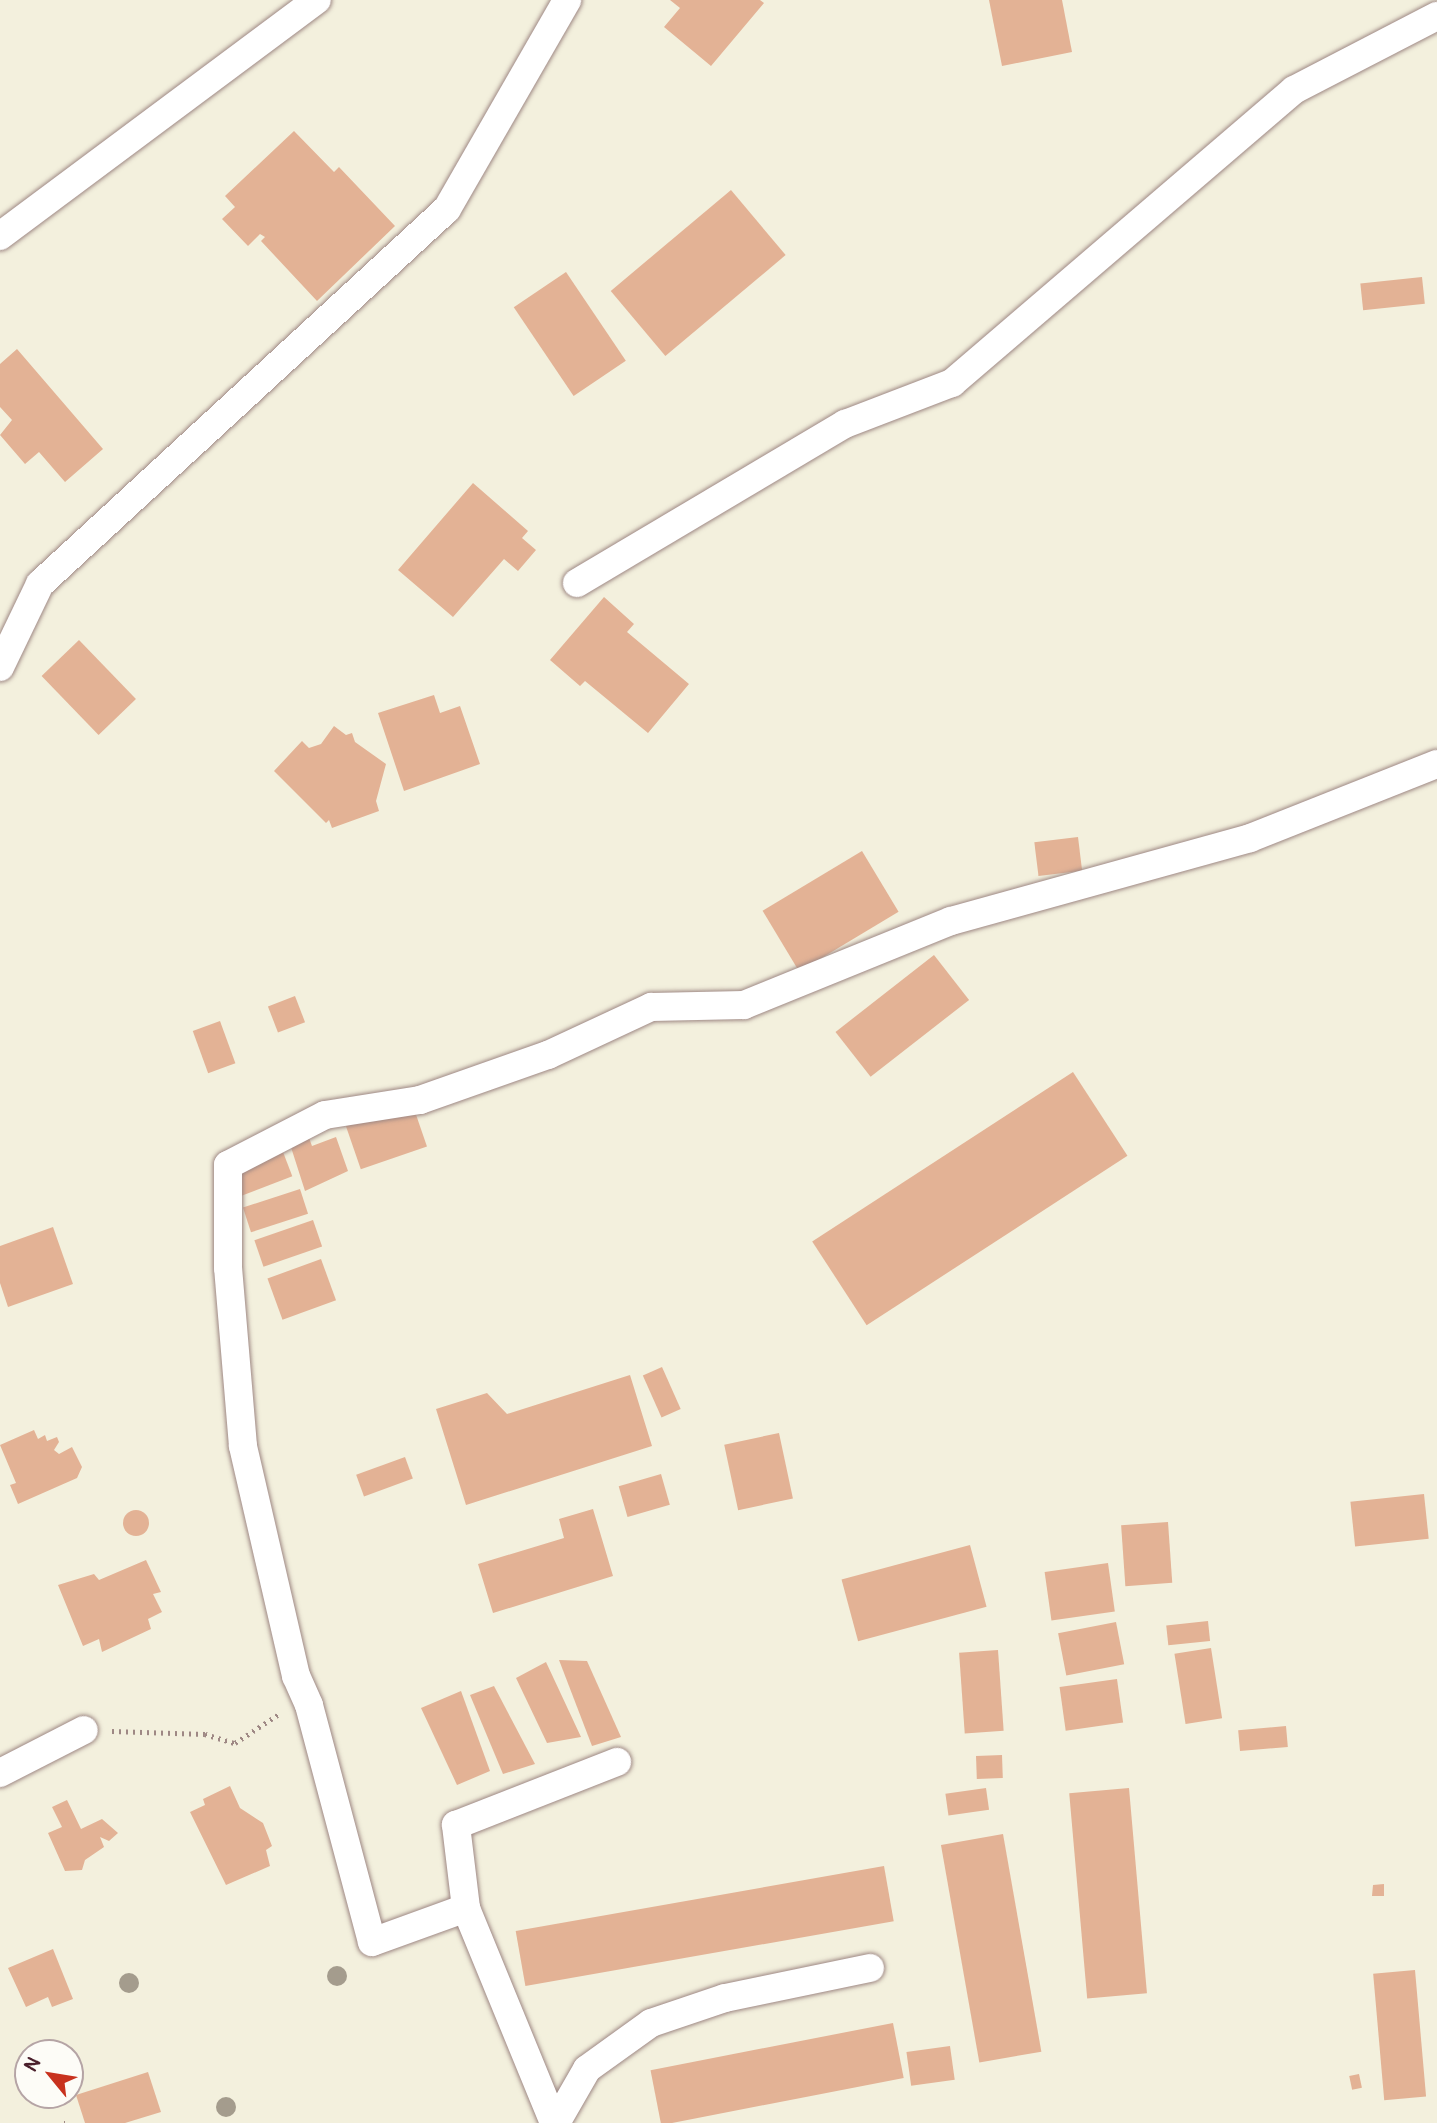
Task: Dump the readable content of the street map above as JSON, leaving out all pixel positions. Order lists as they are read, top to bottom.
{
  "north": "top left"
}
